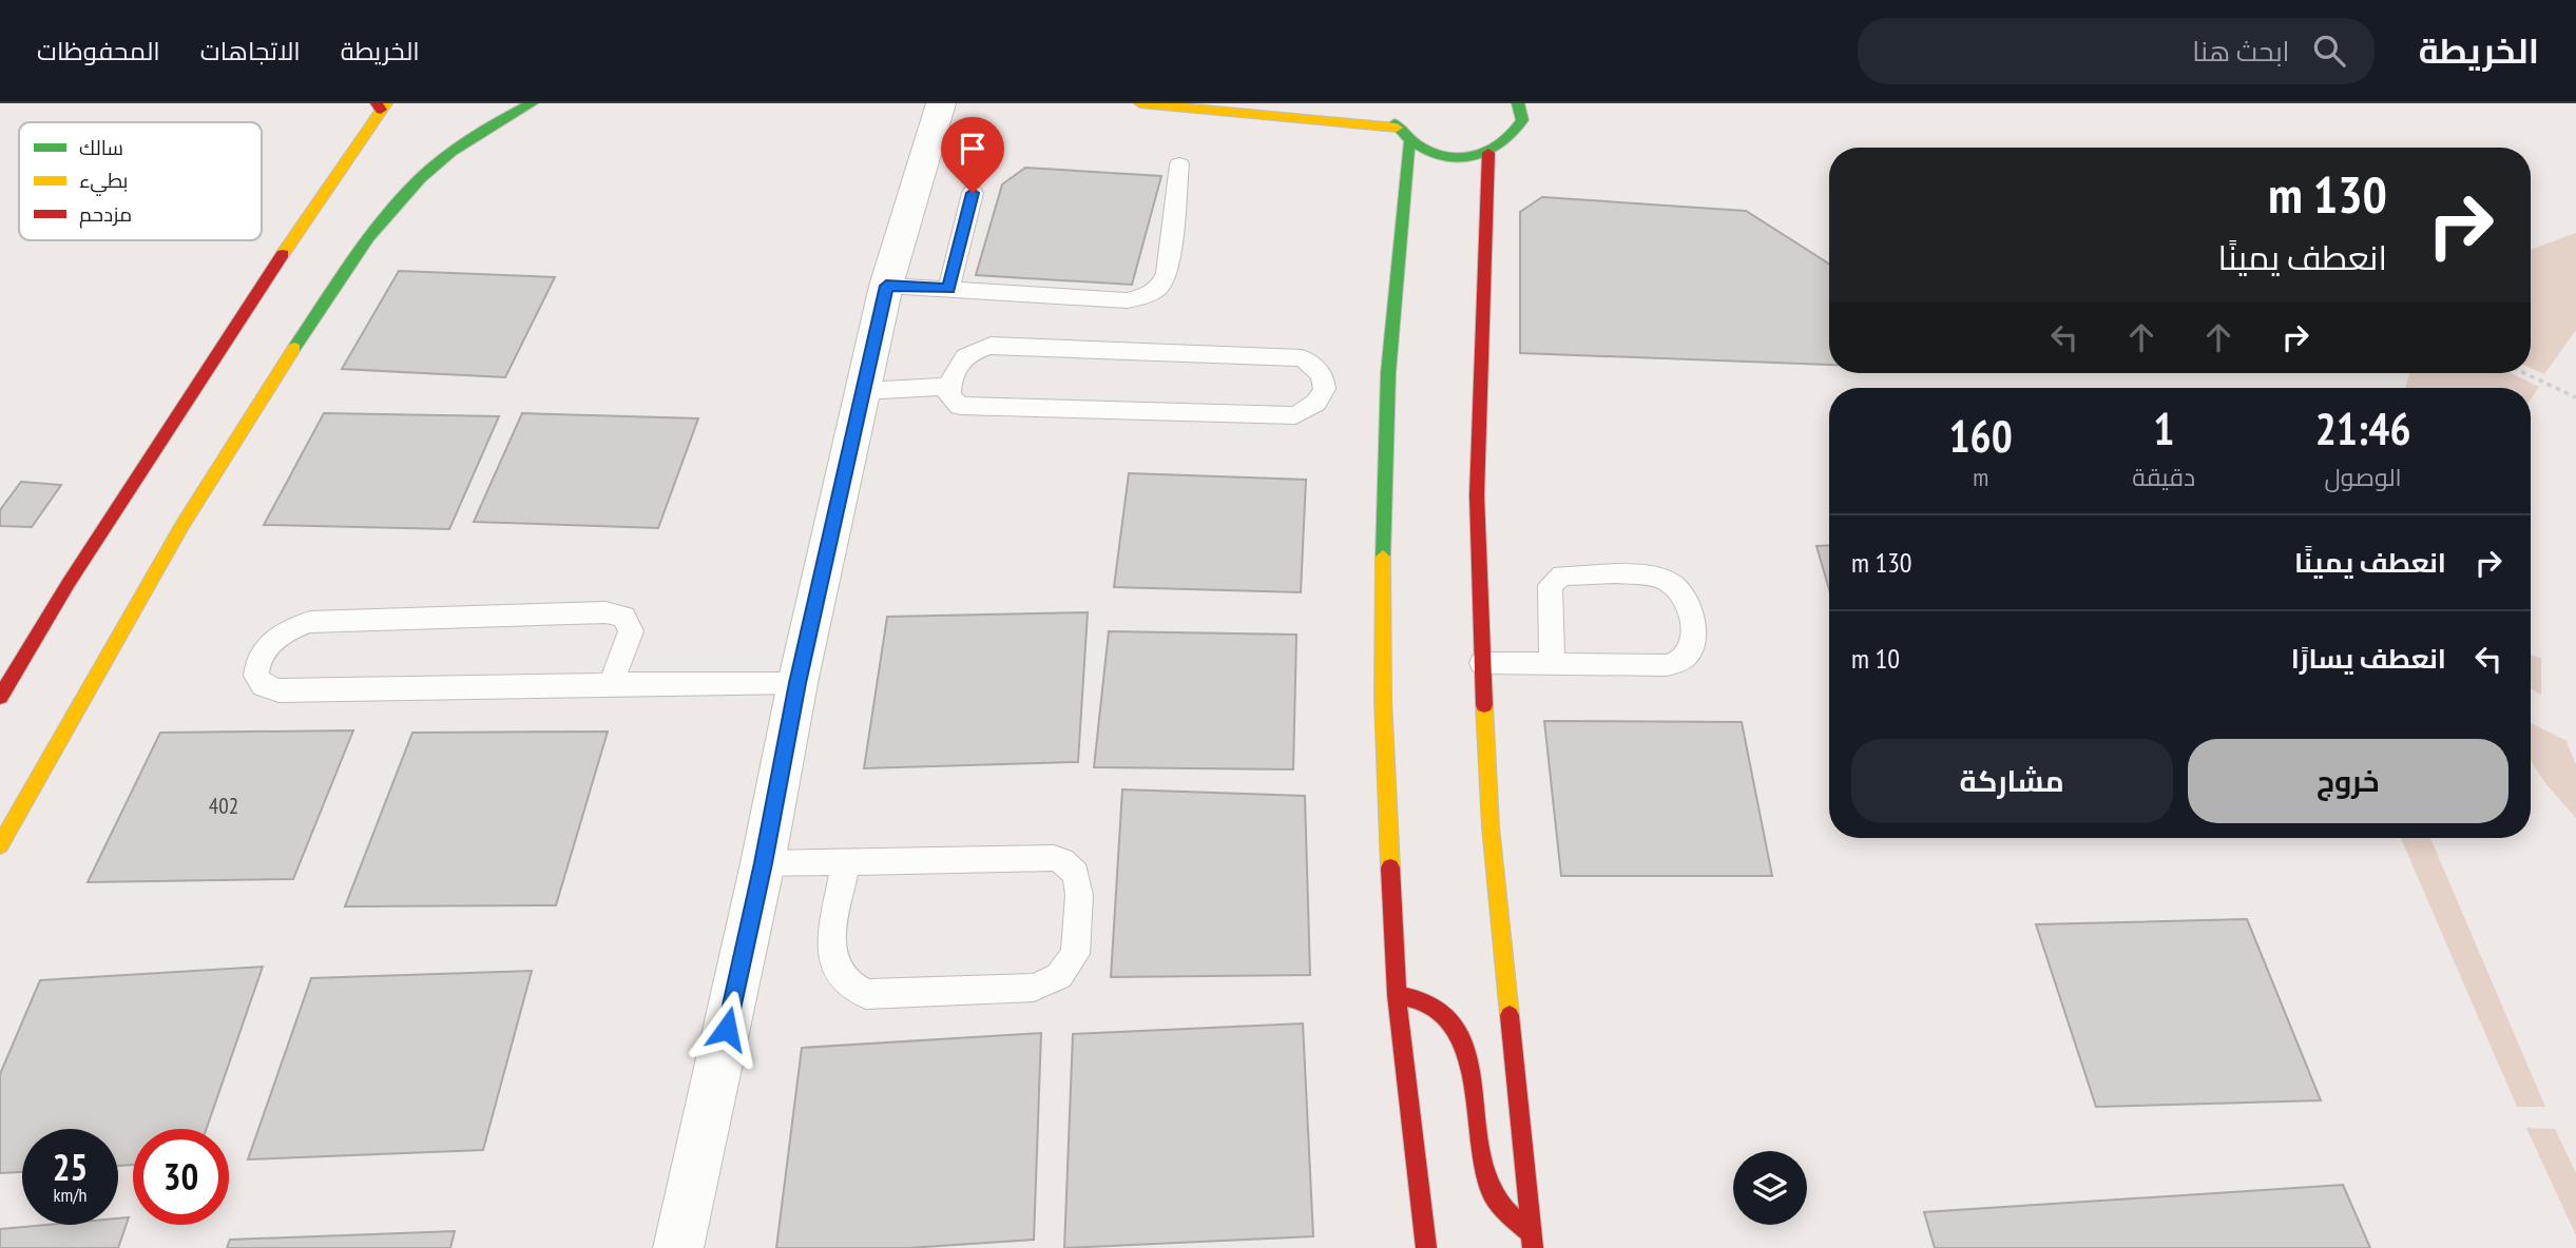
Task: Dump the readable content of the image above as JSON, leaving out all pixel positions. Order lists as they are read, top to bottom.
{
  "house_numbers": ["402"],
  "legend": ["سالك", "بطيء", "مزدحم"],
  "page": {
    "header": "الخريطة",
    "search": "ابحث هنا",
    "nav": ["الخريطة", "الاتجاهات", "المحفوظات"],
    "turn": ["130 m", "انعطف يمينًا"],
    "eta": [
      "21:46",
      "الوصول",
      "1",
      "دقيقة",
      "160",
      "m"
    ],
    "list": [
      {
        "name": "انعطف يمينًا",
        "value": "130 m"
      },
      {
        "name": "انعطف يسارًا",
        "value": "10 m"
      }
    ],
    "buttons": ["خروج", "مشاركة"],
    "speed": "25 km/h",
    "limit": "30"
  }
}
